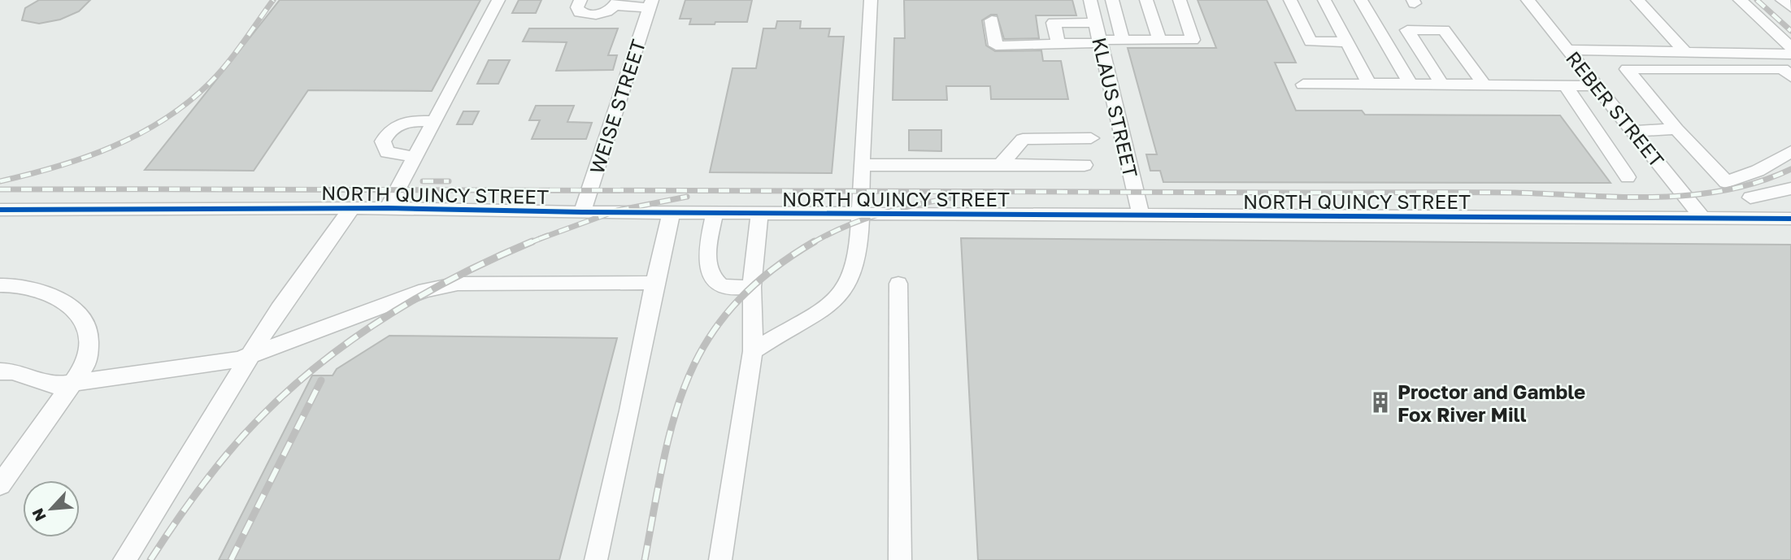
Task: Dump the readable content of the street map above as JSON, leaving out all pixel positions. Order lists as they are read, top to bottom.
{
  "streets": {
    "street": [
      "WEISE STREET",
      "KLAUS STREET",
      "REBER STREET",
      "NORTH QUINCY STREET"
    ]
  },
  "crossings": [
    ["WEISE STREET", "NORTH QUINCY STREET"],
    ["KLAUS STREET", "NORTH QUINCY STREET"],
    ["REBER STREET", "NORTH QUINCY STREET"]
  ],
  "places": {
    "building": ["Proctor and Gamble Fox River Mill"]
  },
  "north": "bottom left"
}
